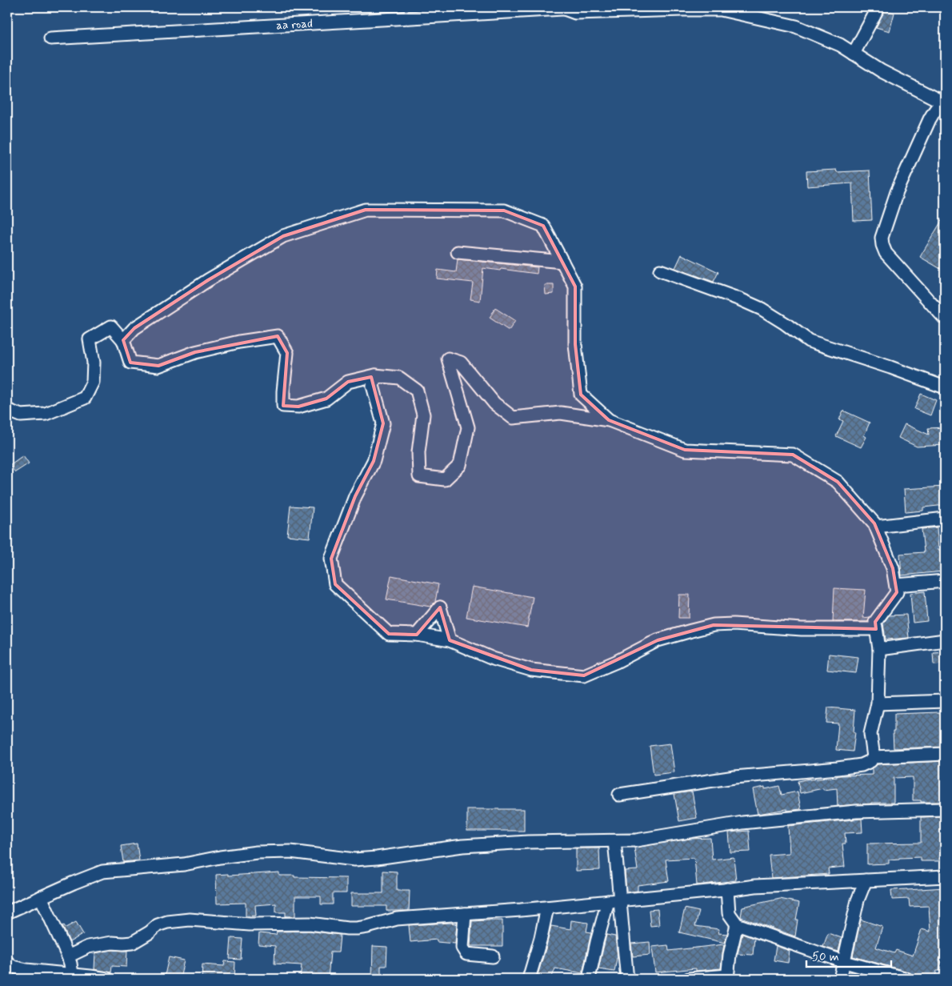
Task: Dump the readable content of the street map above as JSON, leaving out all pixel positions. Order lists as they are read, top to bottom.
{
  "streets": {
    "street": ["aa road"]
  },
  "scale_bar": "50 m"
}
